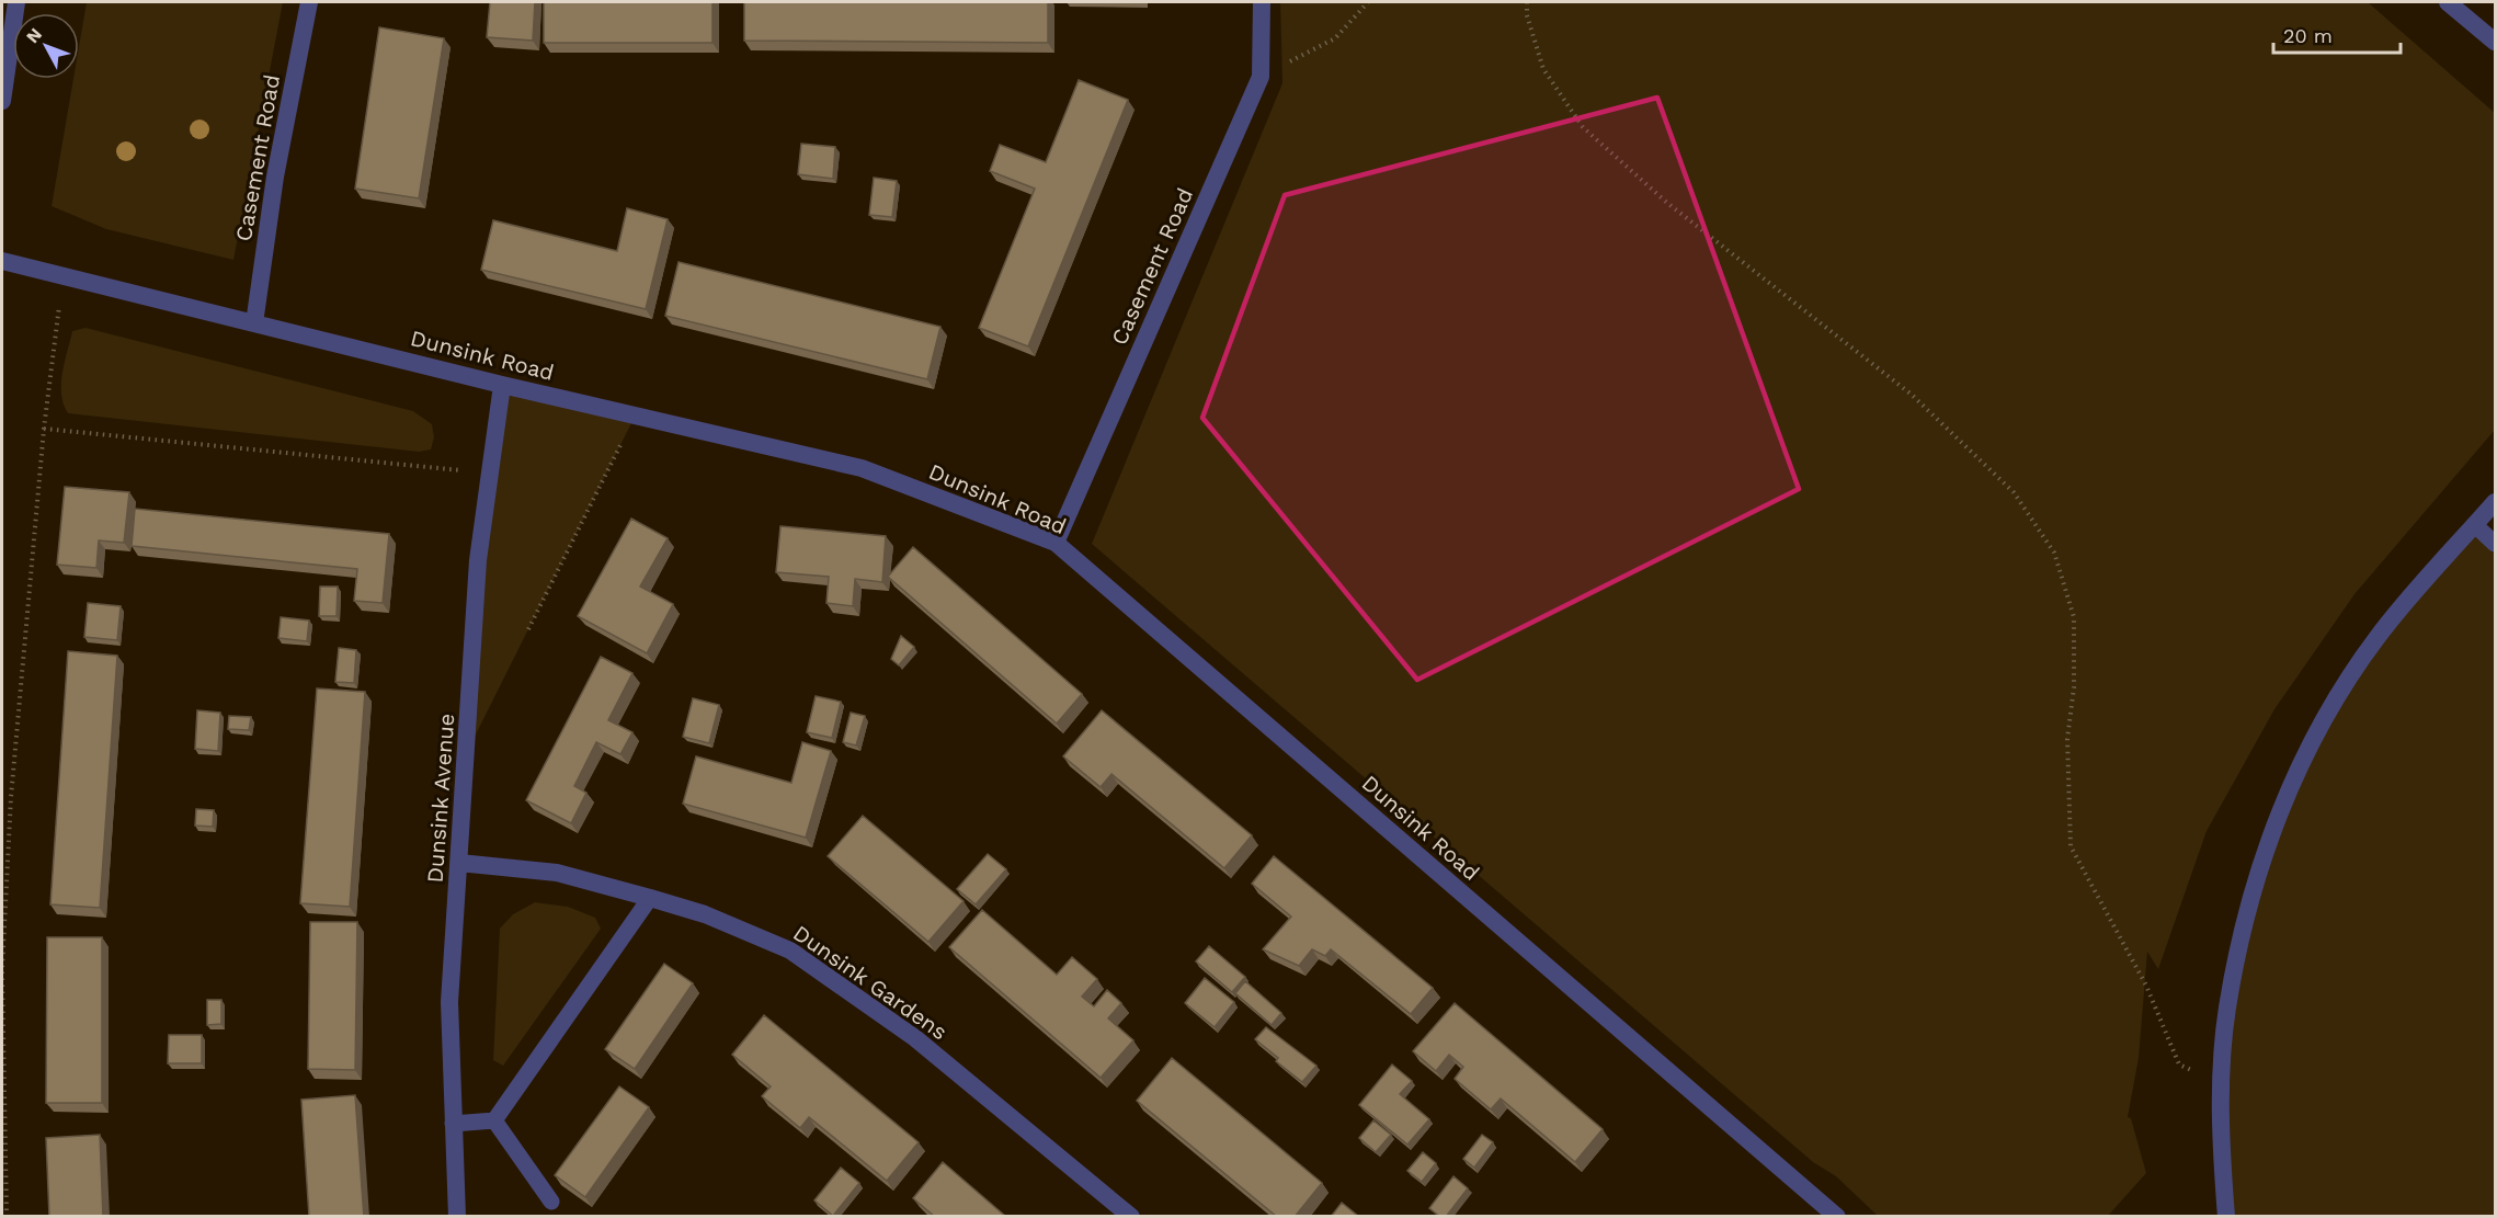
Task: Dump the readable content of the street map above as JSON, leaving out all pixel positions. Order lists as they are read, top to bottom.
{
  "streets": {
    "street": [
      "Casement Road",
      "Dunsink Road",
      "Dunsink Avenue",
      "Dunsink Gardens"
    ]
  },
  "crossings": [
    ["Casement Road", "Dunsink Road"],
    ["Dunsink Road", "Dunsink Avenue"],
    ["Dunsink Avenue", "Dunsink Gardens"]
  ],
  "scale_bar": "20 m",
  "north": "top left"
}
